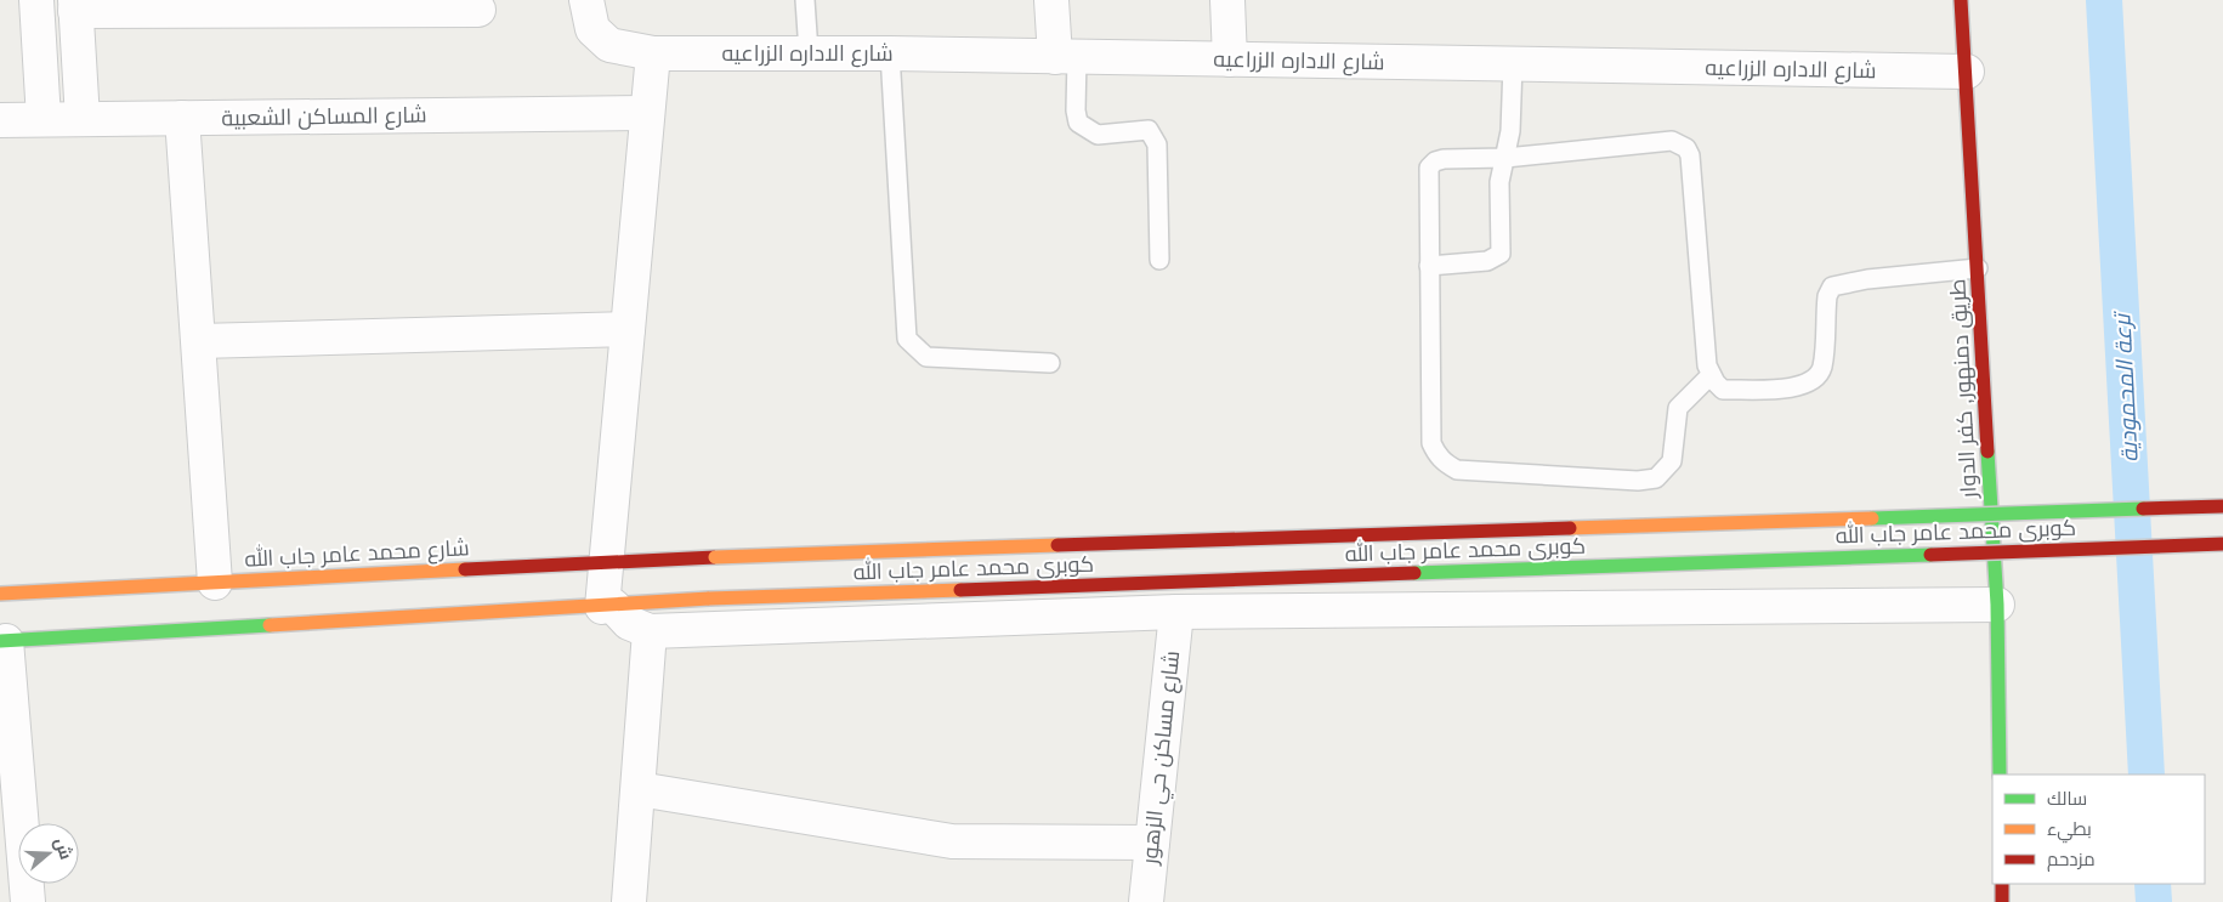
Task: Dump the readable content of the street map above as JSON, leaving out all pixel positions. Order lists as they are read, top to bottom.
{
  "streets": {
    "street": [
      "شارع الاداره الزراعيه",
      "شارع المساكن الشعبية",
      "طريق دمنهور, كفر الدوار",
      "كوبرى محمد عامر جاب الله",
      "شارع محمد عامر جاب الله",
      "شارع مساكن حي الزهور"
    ]
  },
  "crossings": [
    ["شارع الاداره الزراعيه", "طريق دمنهور, كفر الدوار"],
    ["كوبرى محمد عامر جاب الله", "شارع محمد عامر جاب الله"]
  ],
  "water": ["ترعة المحمودية"],
  "legend": ["سالك", "بطيء", "مزدحم"],
  "north": "right"
}
